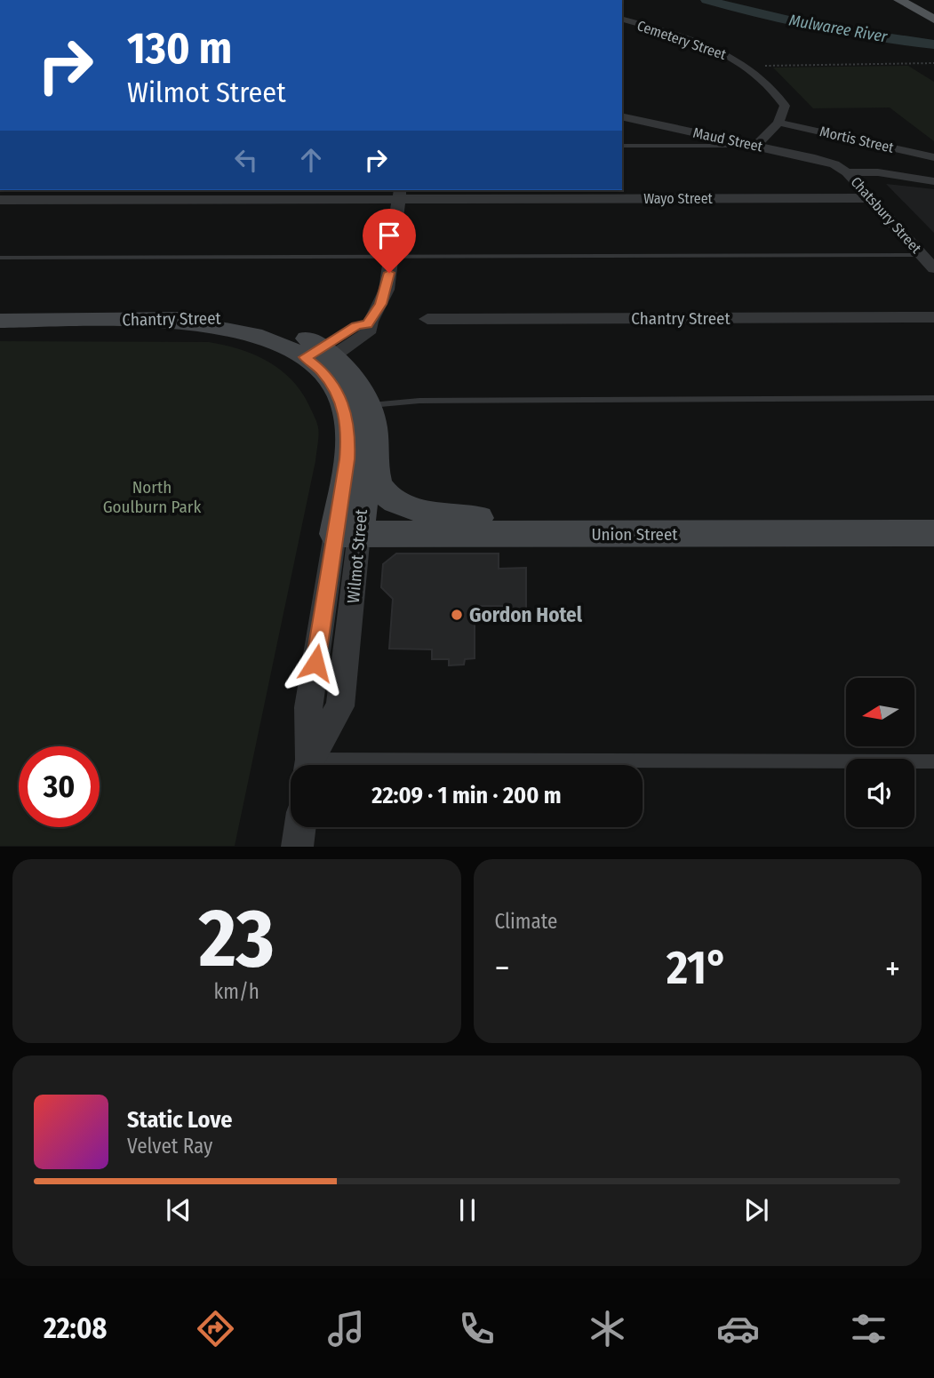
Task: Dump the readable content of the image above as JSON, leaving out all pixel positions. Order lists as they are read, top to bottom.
{
  "streets": {
    "main road": ["Chantry Street", "Union Street", "Wilmot Street"],
    "street": [
      "Cemetery Street",
      "Maud Street",
      "Mortis Street",
      "Wayo Street",
      "Chatsbury Street"
    ]
  },
  "crossings": [
    ["Cemetery Street", "Mortis Street"],
    ["Maud Street", "Chatsbury Street"],
    ["Wayo Street", "Chatsbury Street"],
    ["Chantry Street", "Wilmot Street"],
    ["Union Street", "Wilmot Street"]
  ],
  "water": ["Mulwaree River"],
  "parks": ["North Goulburn Park"],
  "places": ["Gordon Hotel"],
  "north": "left",
  "page": {
    "turn": ["130 m", "Wilmot Street"],
    "limit": "30",
    "trip": "22:09 · 1 min · 200 m",
    "tile": [
      ["23", "km/h"],
      "Climate"
    ],
    "heat": ["−", "21°", "+"],
    "song": ["Static Love", "Velvet Ray"],
    "tabs": "22:08"
  }
}
